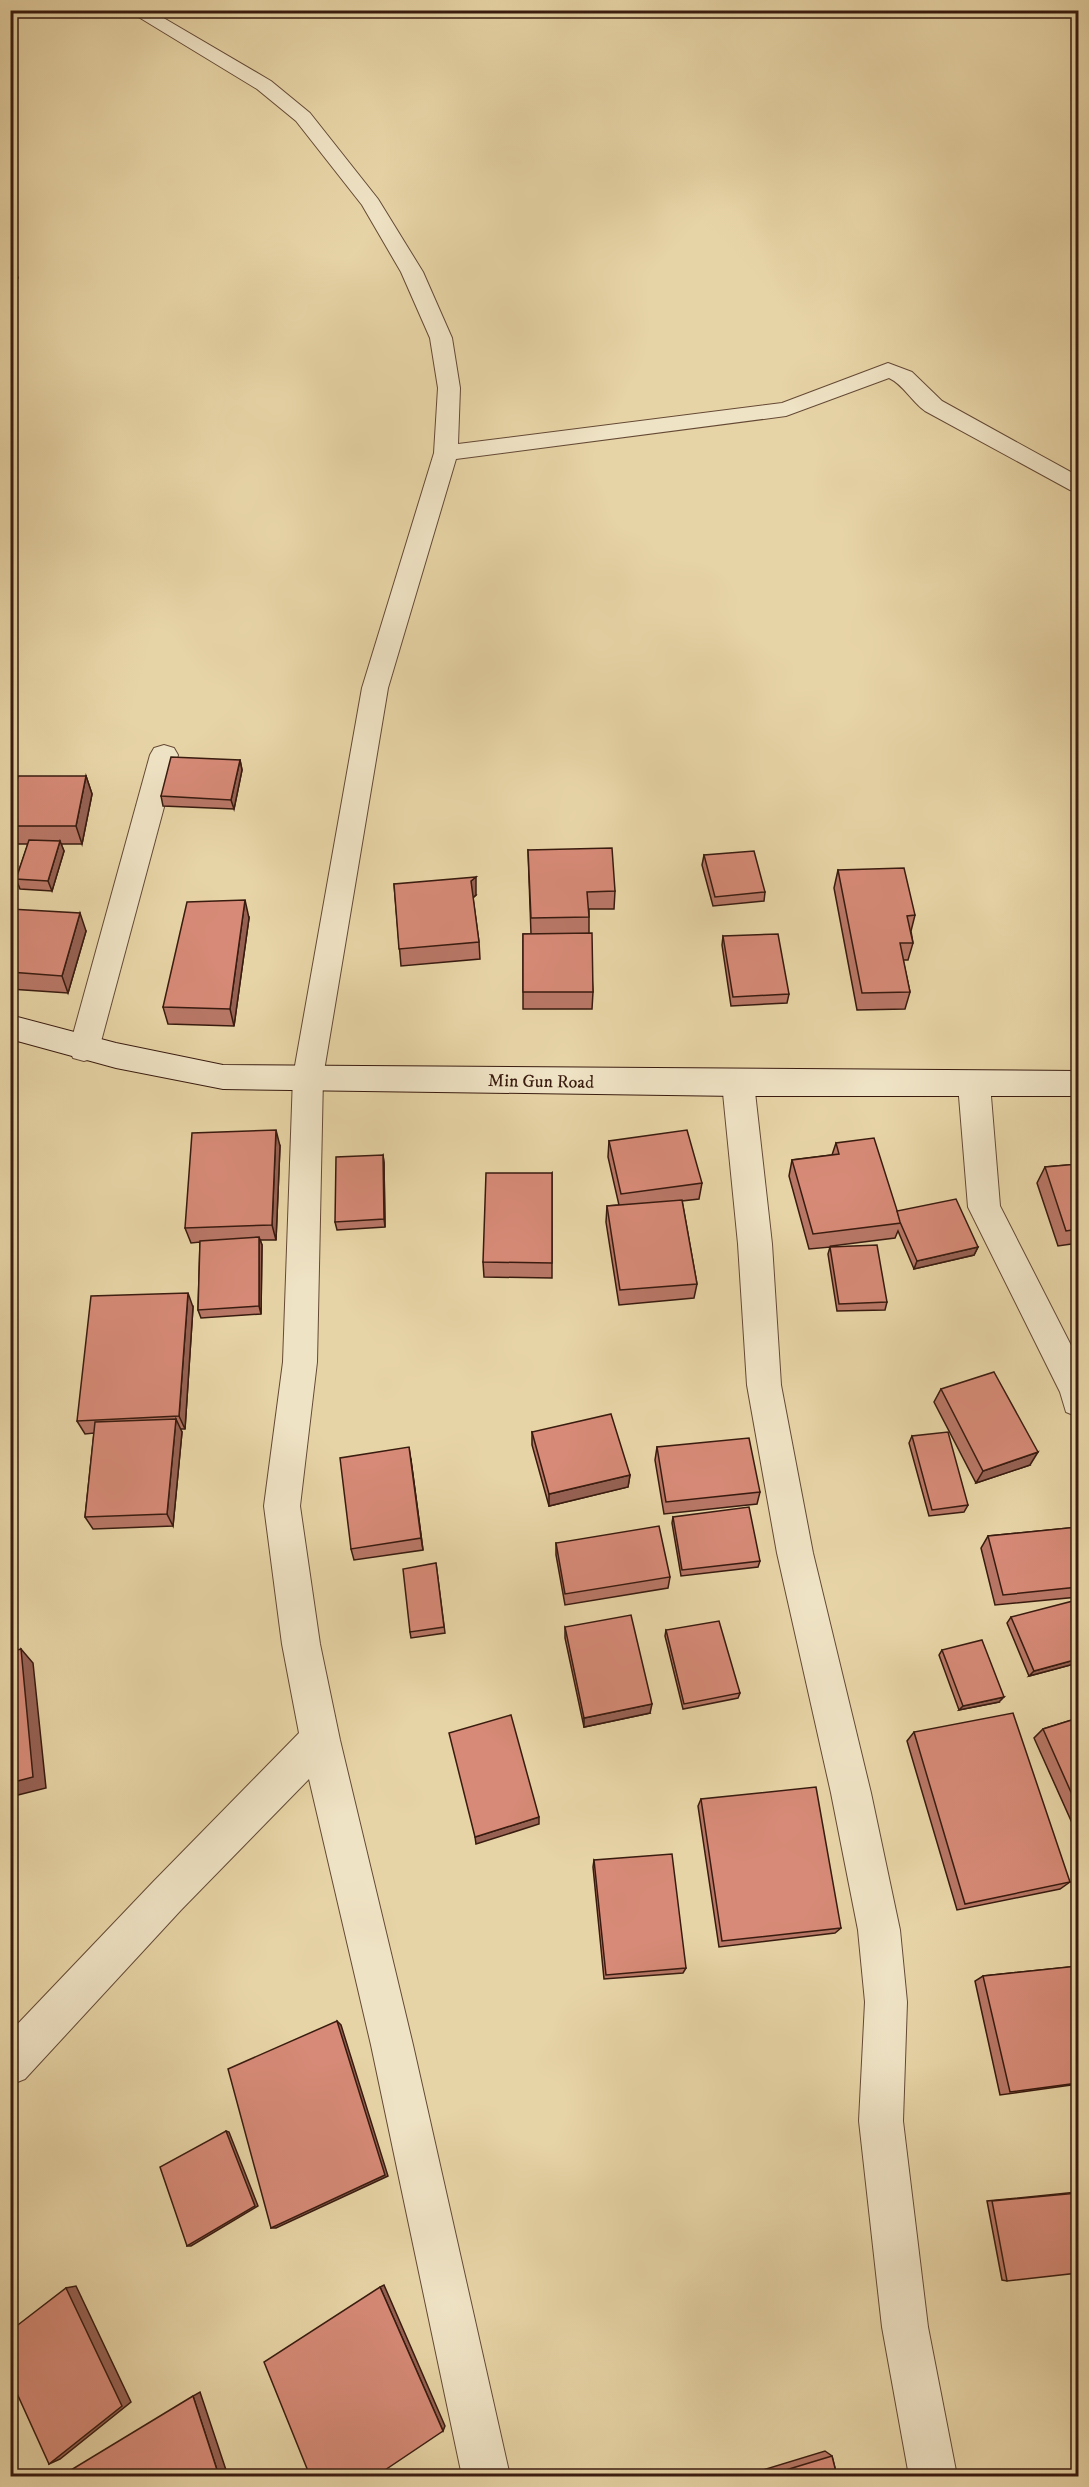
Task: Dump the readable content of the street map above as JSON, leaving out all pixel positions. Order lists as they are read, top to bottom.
{
  "streets": {
    "street": ["Min Gun Road"]
  }
}
